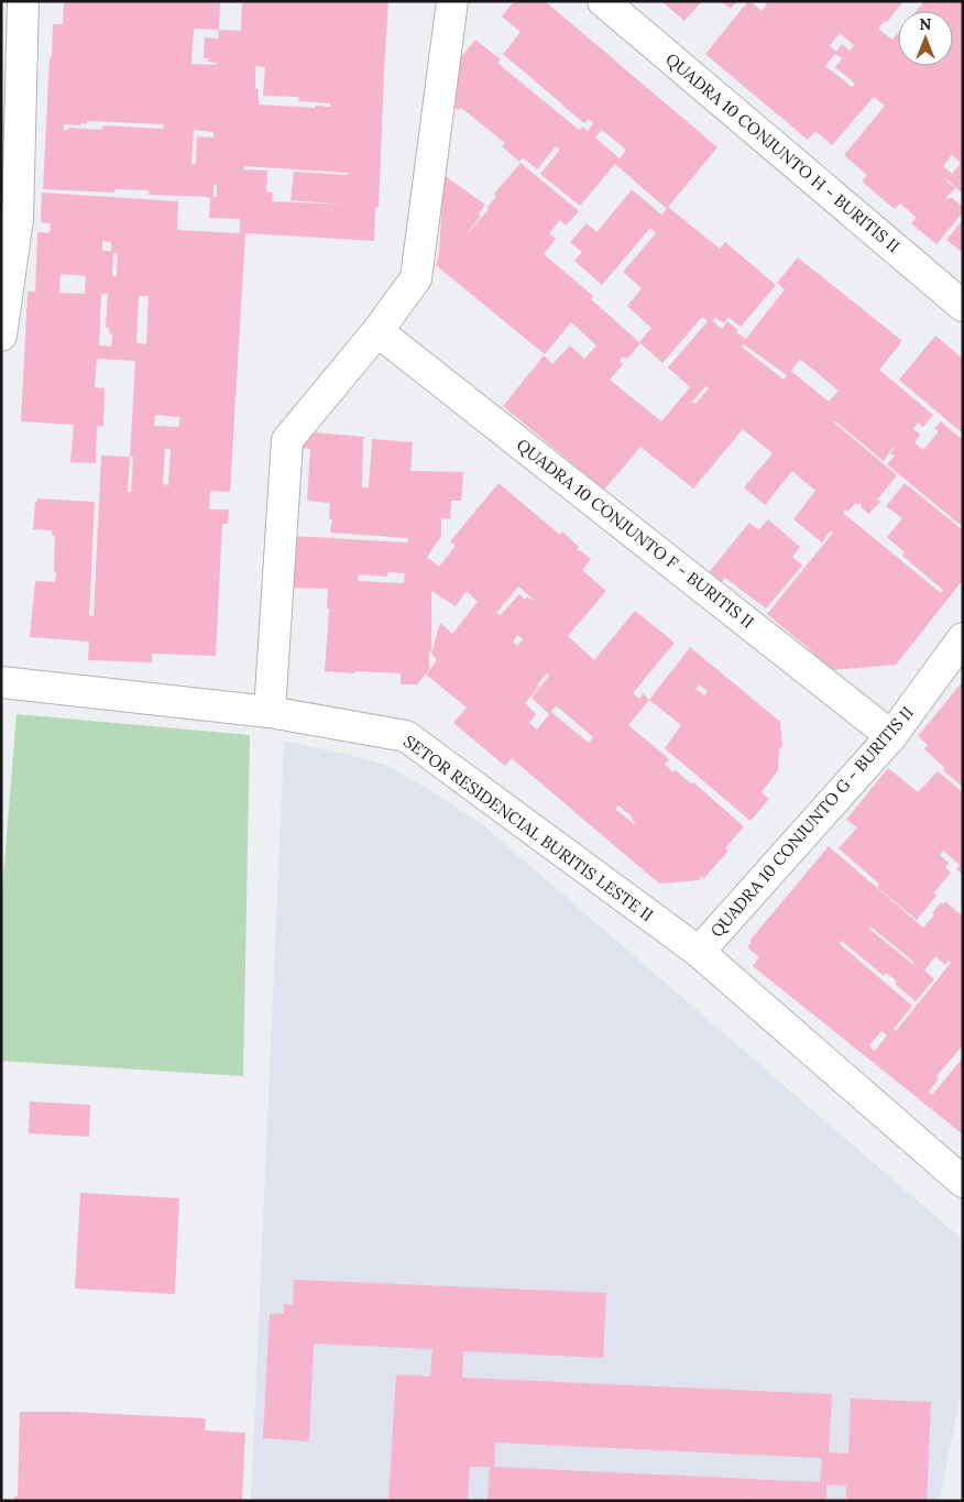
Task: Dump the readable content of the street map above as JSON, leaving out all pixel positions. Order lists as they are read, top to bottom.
{
  "streets": {
    "street": [
      "QUADRA 10 CONJUNTO H - BURITIS II",
      "QUADRA 10 CONJUNTO F - BURITIS II",
      "QUADRA 10 CONJUNTO G - BURITIS II",
      "SETOR RESIDENCIAL BURITIS LESTE II"
    ]
  },
  "crossings": [
    ["QUADRA 10 CONJUNTO F - BURITIS II", "QUADRA 10 CONJUNTO G - BURITIS II"],
    ["QUADRA 10 CONJUNTO G - BURITIS II", "SETOR RESIDENCIAL BURITIS LESTE II"]
  ],
  "north": "top"
}
